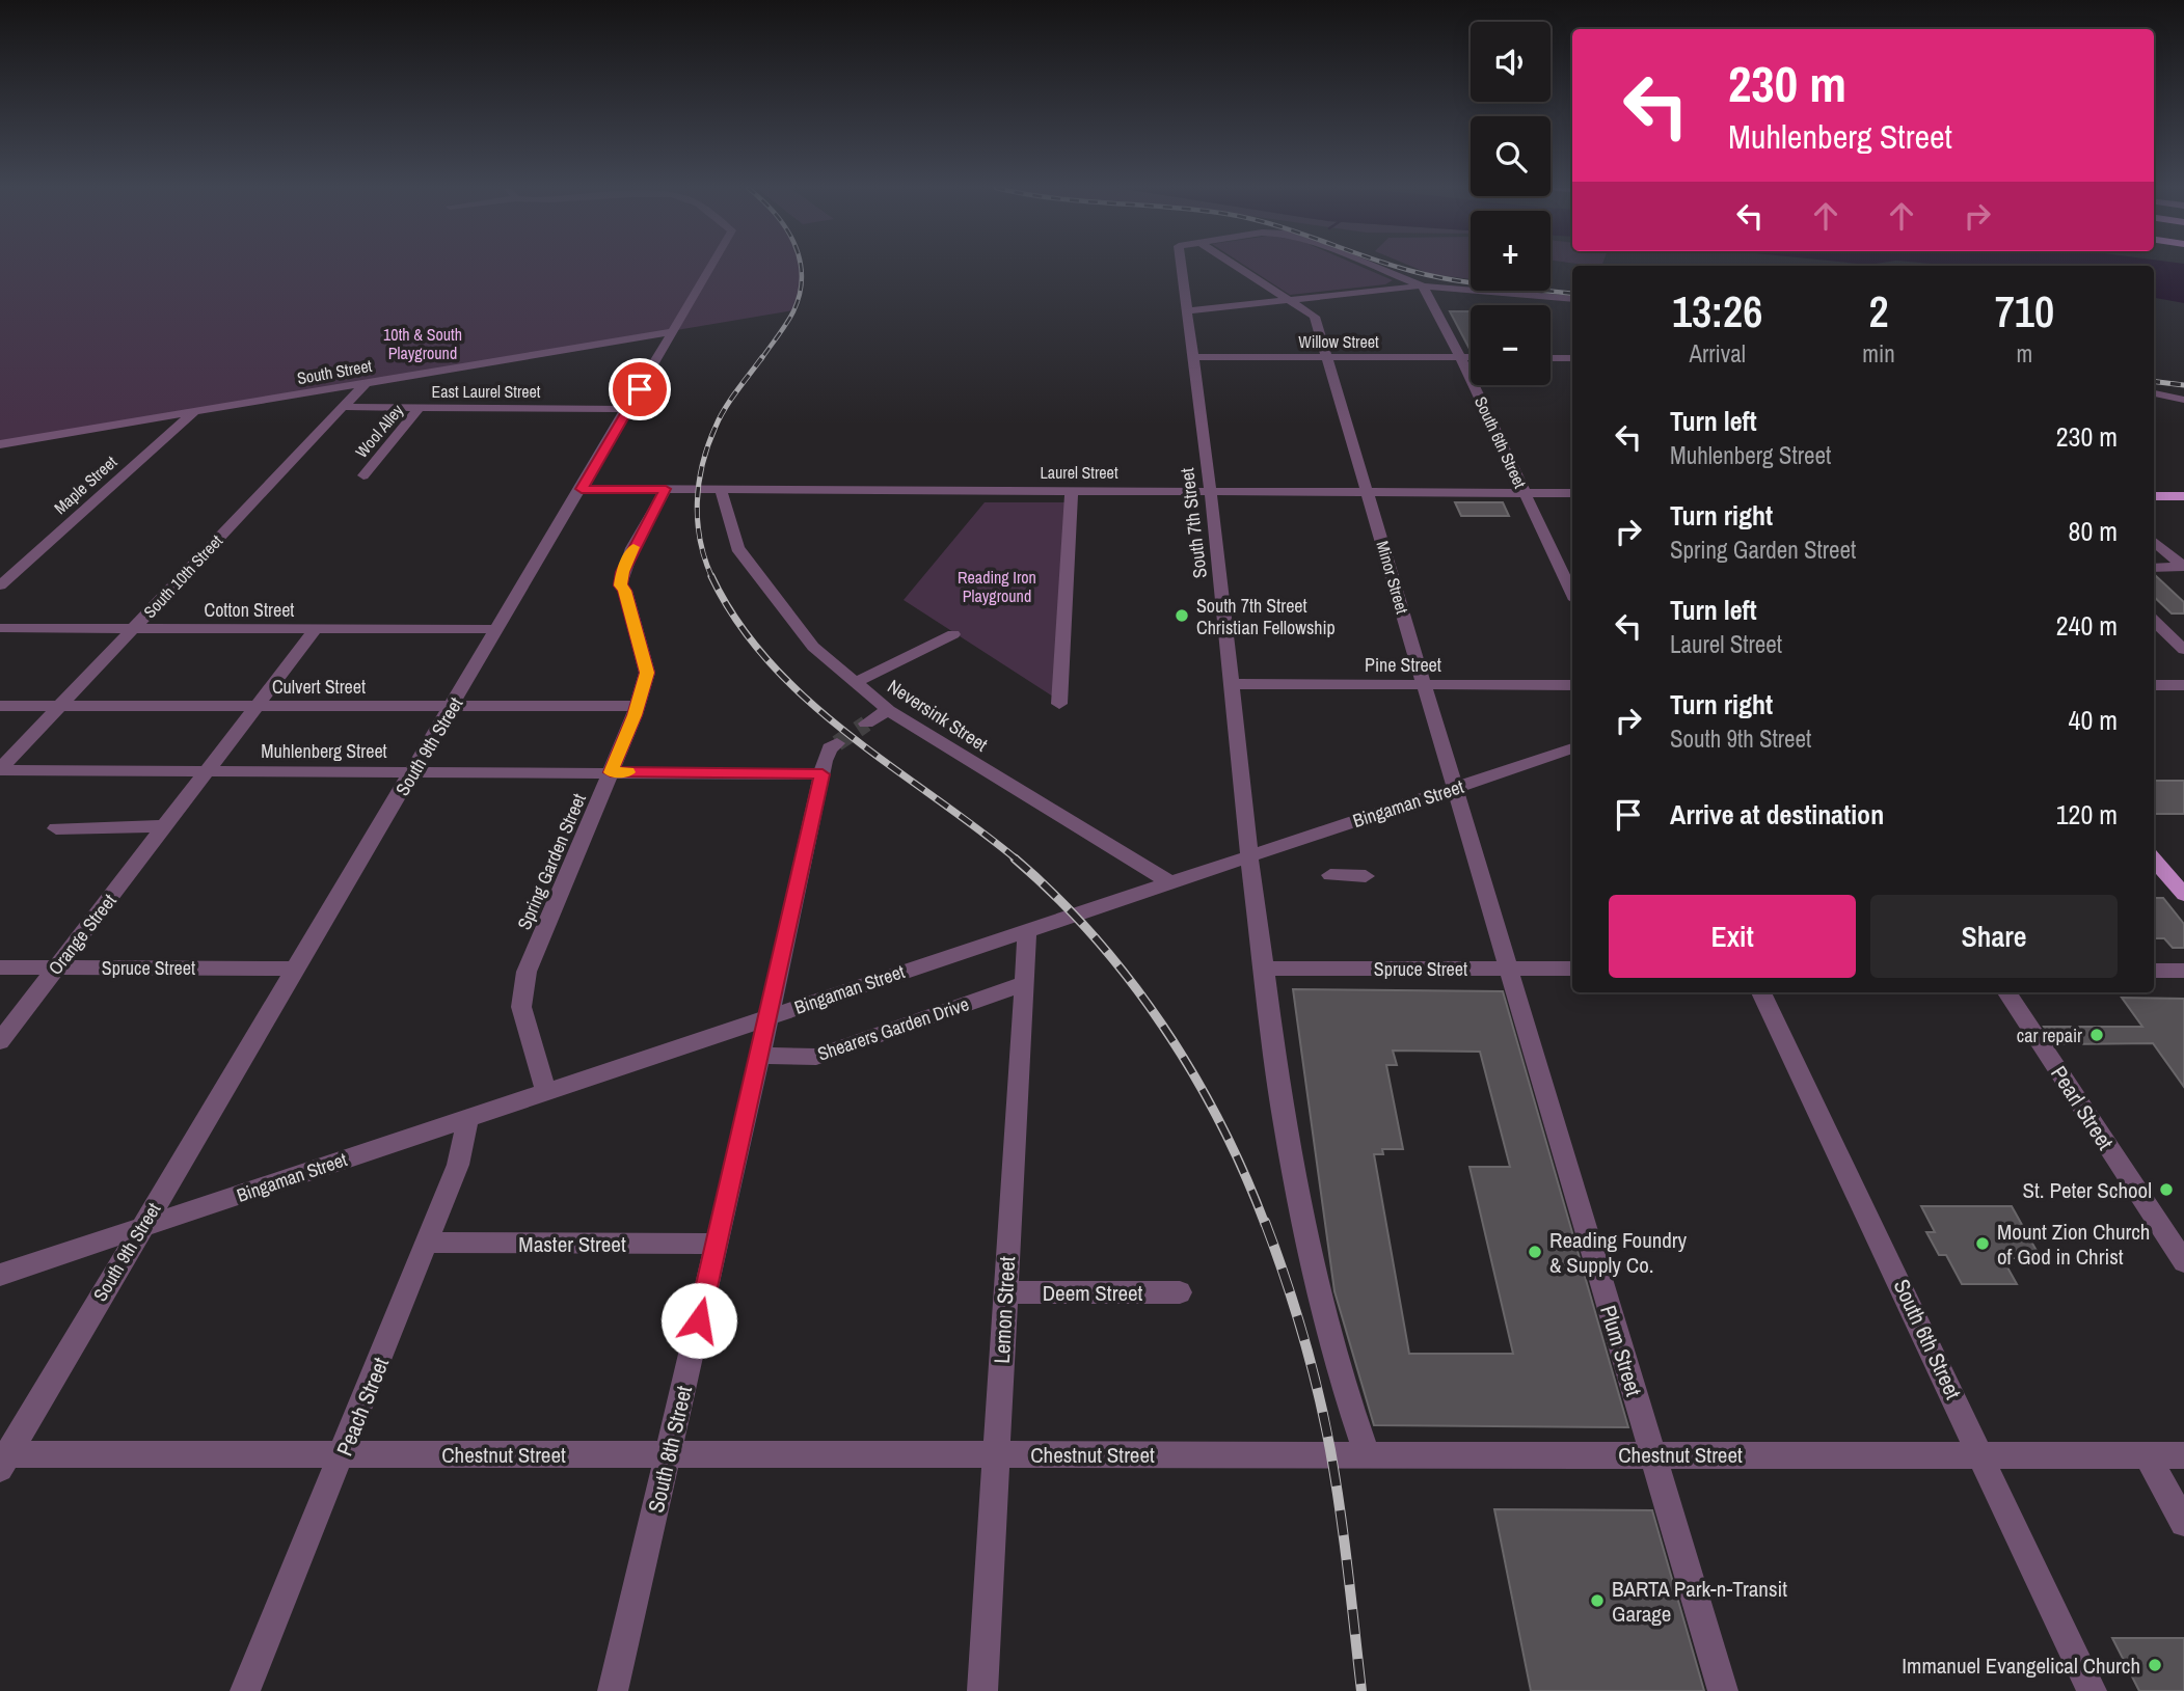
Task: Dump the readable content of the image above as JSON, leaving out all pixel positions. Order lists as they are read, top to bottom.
{
  "streets": {
    "street": [
      "Willow Street",
      "South Street",
      "East Laurel Street",
      "Wool Alley",
      "South 6th Street",
      "Laurel Street",
      "Maple Street",
      "South 7th Street",
      "South 10th Street",
      "Minor Street",
      "Cotton Street",
      "Pine Street",
      "Culvert Street",
      "Neversink Street",
      "South 9th Street",
      "Muhlenberg Street",
      "Bingaman Street",
      "Spring Garden Street",
      "Orange Street",
      "Spruce Street",
      "Shearers Garden Drive",
      "Pearl Street",
      "Master Street",
      "Deem Street",
      "Lemon Street",
      "Plum Street",
      "Peach Street",
      "South 8th Street",
      "Chestnut Street"
    ]
  },
  "crossings": [
    ["Willow Street", "South 6th Street"],
    ["Willow Street", "South 7th Street"],
    ["Willow Street", "Minor Street"],
    ["South Street", "Maple Street"],
    ["South Street", "South 10th Street"],
    ["South Street", "South 9th Street"],
    ["East Laurel Street", "Wool Alley"],
    ["East Laurel Street", "South 10th Street"],
    ["East Laurel Street", "South 9th Street"],
    ["South 6th Street", "Laurel Street"],
    ["South 6th Street", "Chestnut Street"],
    ["Laurel Street", "South 7th Street"],
    ["Laurel Street", "Minor Street"],
    ["Laurel Street", "Neversink Street"],
    ["Laurel Street", "South 9th Street"],
    ["Laurel Street", "Spring Garden Street"],
    ["South 7th Street", "Pine Street"],
    ["South 7th Street", "Bingaman Street"],
    ["South 7th Street", "Spruce Street"],
    ["South 7th Street", "Chestnut Street"],
    ["South 10th Street", "Cotton Street"],
    ["South 10th Street", "Culvert Street"],
    ["South 10th Street", "Muhlenberg Street"],
    ["Minor Street", "Pine Street"],
    ["Minor Street", "Bingaman Street"],
    ["Minor Street", "Spruce Street"],
    ["Minor Street", "Plum Street"],
    ["Cotton Street", "South 9th Street"],
    ["Cotton Street", "Orange Street"],
    ["Culvert Street", "South 9th Street"],
    ["Culvert Street", "Spring Garden Street"],
    ["Culvert Street", "Orange Street"],
    ["Neversink Street", "Bingaman Street"],
    ["South 9th Street", "Muhlenberg Street"],
    ["South 9th Street", "Bingaman Street"],
    ["South 9th Street", "Spruce Street"],
    ["South 9th Street", "Chestnut Street"],
    ["Muhlenberg Street", "Spring Garden Street"],
    ["Muhlenberg Street", "Orange Street"],
    ["Muhlenberg Street", "South 8th Street"],
    ["Bingaman Street", "Spring Garden Street"],
    ["Bingaman Street", "Lemon Street"],
    ["Bingaman Street", "Peach Street"],
    ["Bingaman Street", "South 8th Street"],
    ["Orange Street", "Spruce Street"],
    ["Spruce Street", "Plum Street"],
    ["Shearers Garden Drive", "Lemon Street"],
    ["Shearers Garden Drive", "South 8th Street"],
    ["Master Street", "Peach Street"],
    ["Master Street", "South 8th Street"],
    ["Deem Street", "Lemon Street"],
    ["Lemon Street", "Chestnut Street"],
    ["Plum Street", "Chestnut Street"],
    ["Peach Street", "Chestnut Street"],
    ["South 8th Street", "Chestnut Street"]
  ],
  "parks": ["10th & South Playground", "Reading Iron Playground"],
  "places": [
    "South 7th Street Christian Fellowship",
    "car repair",
    "St. Peter School",
    "Mount Zion Church of God in Christ",
    "Reading Foundry & Supply Co.",
    "BARTA Park-n-Transit Garage",
    "Immanuel Evangelical Church"
  ],
  "page": {
    "map_buttons": ["+", "−"],
    "turn": ["230 m", "Muhlenberg Street"],
    "eta": [
      "13:26",
      "Arrival",
      "2",
      "min",
      "710",
      "m"
    ],
    "list": [
      {
        "name": "Turn left",
        "note": "Muhlenberg Street",
        "value": "230 m"
      },
      {
        "name": "Turn right",
        "note": "Spring Garden Street",
        "value": "80 m"
      },
      {
        "name": "Turn left",
        "note": "Laurel Street",
        "value": "240 m"
      },
      {
        "name": "Turn right",
        "note": "South 9th Street",
        "value": "40 m"
      },
      {
        "name": "Arrive at destination",
        "value": "120 m"
      }
    ],
    "buttons": ["Exit", "Share"]
  }
}
